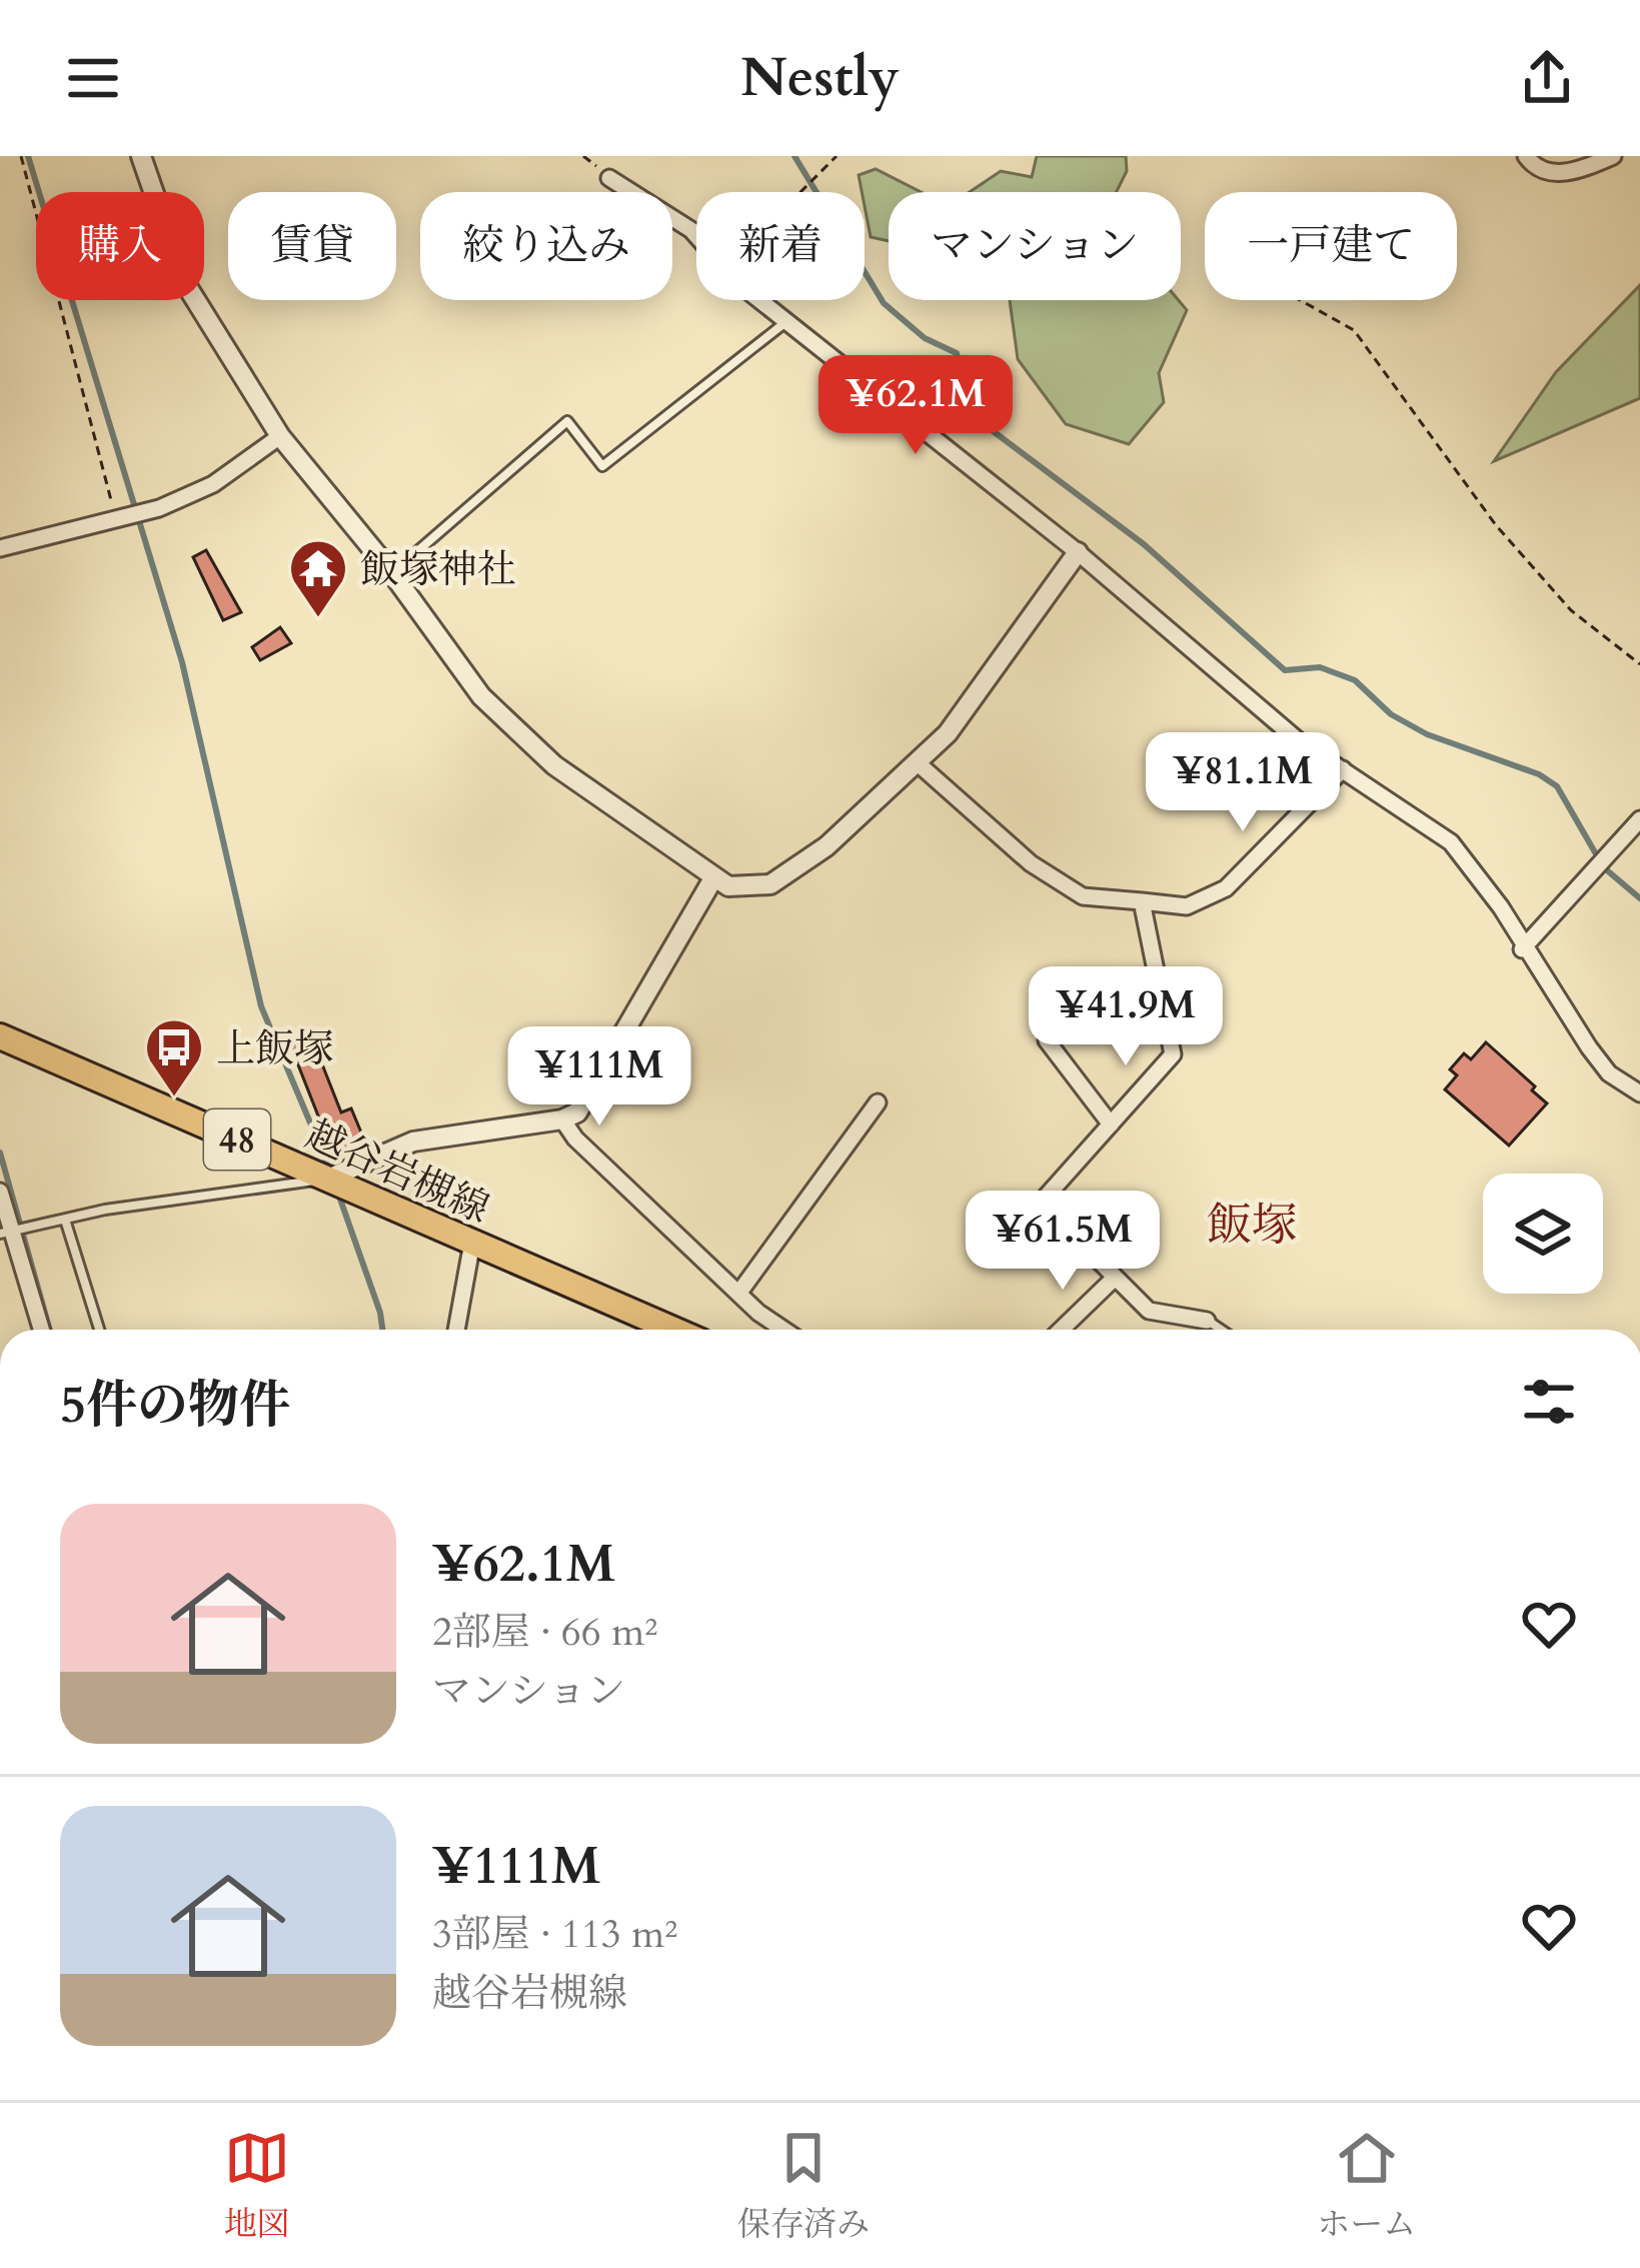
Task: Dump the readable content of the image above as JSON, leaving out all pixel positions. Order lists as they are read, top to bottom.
{
  "streets": {
    "main road": ["48", "越谷岩槻線"]
  },
  "districts": ["飯塚"],
  "places": {
    "temple": ["飯塚神社"],
    "bus stop": ["上飯塚"]
  },
  "page": {
    "header": "Nestly",
    "chip": [
      "購入",
      "賃貸",
      "絞り込み",
      "新着",
      "マンション",
      "一戸建て"
    ],
    "price": [
      "¥62.1M",
      "¥81.1M",
      "¥41.9M",
      "¥111M",
      "¥61.5M"
    ],
    "heading": "5件の物件",
    "list": [
      {
        "name": "¥62.1M",
        "note": "2部屋 · 66 m² · マンション"
      },
      {
        "name": "¥111M",
        "note": "3部屋 · 113 m² · 越谷岩槻線"
      }
    ],
    "tabs": ["地図", "保存済み", "ホーム"]
  }
}
